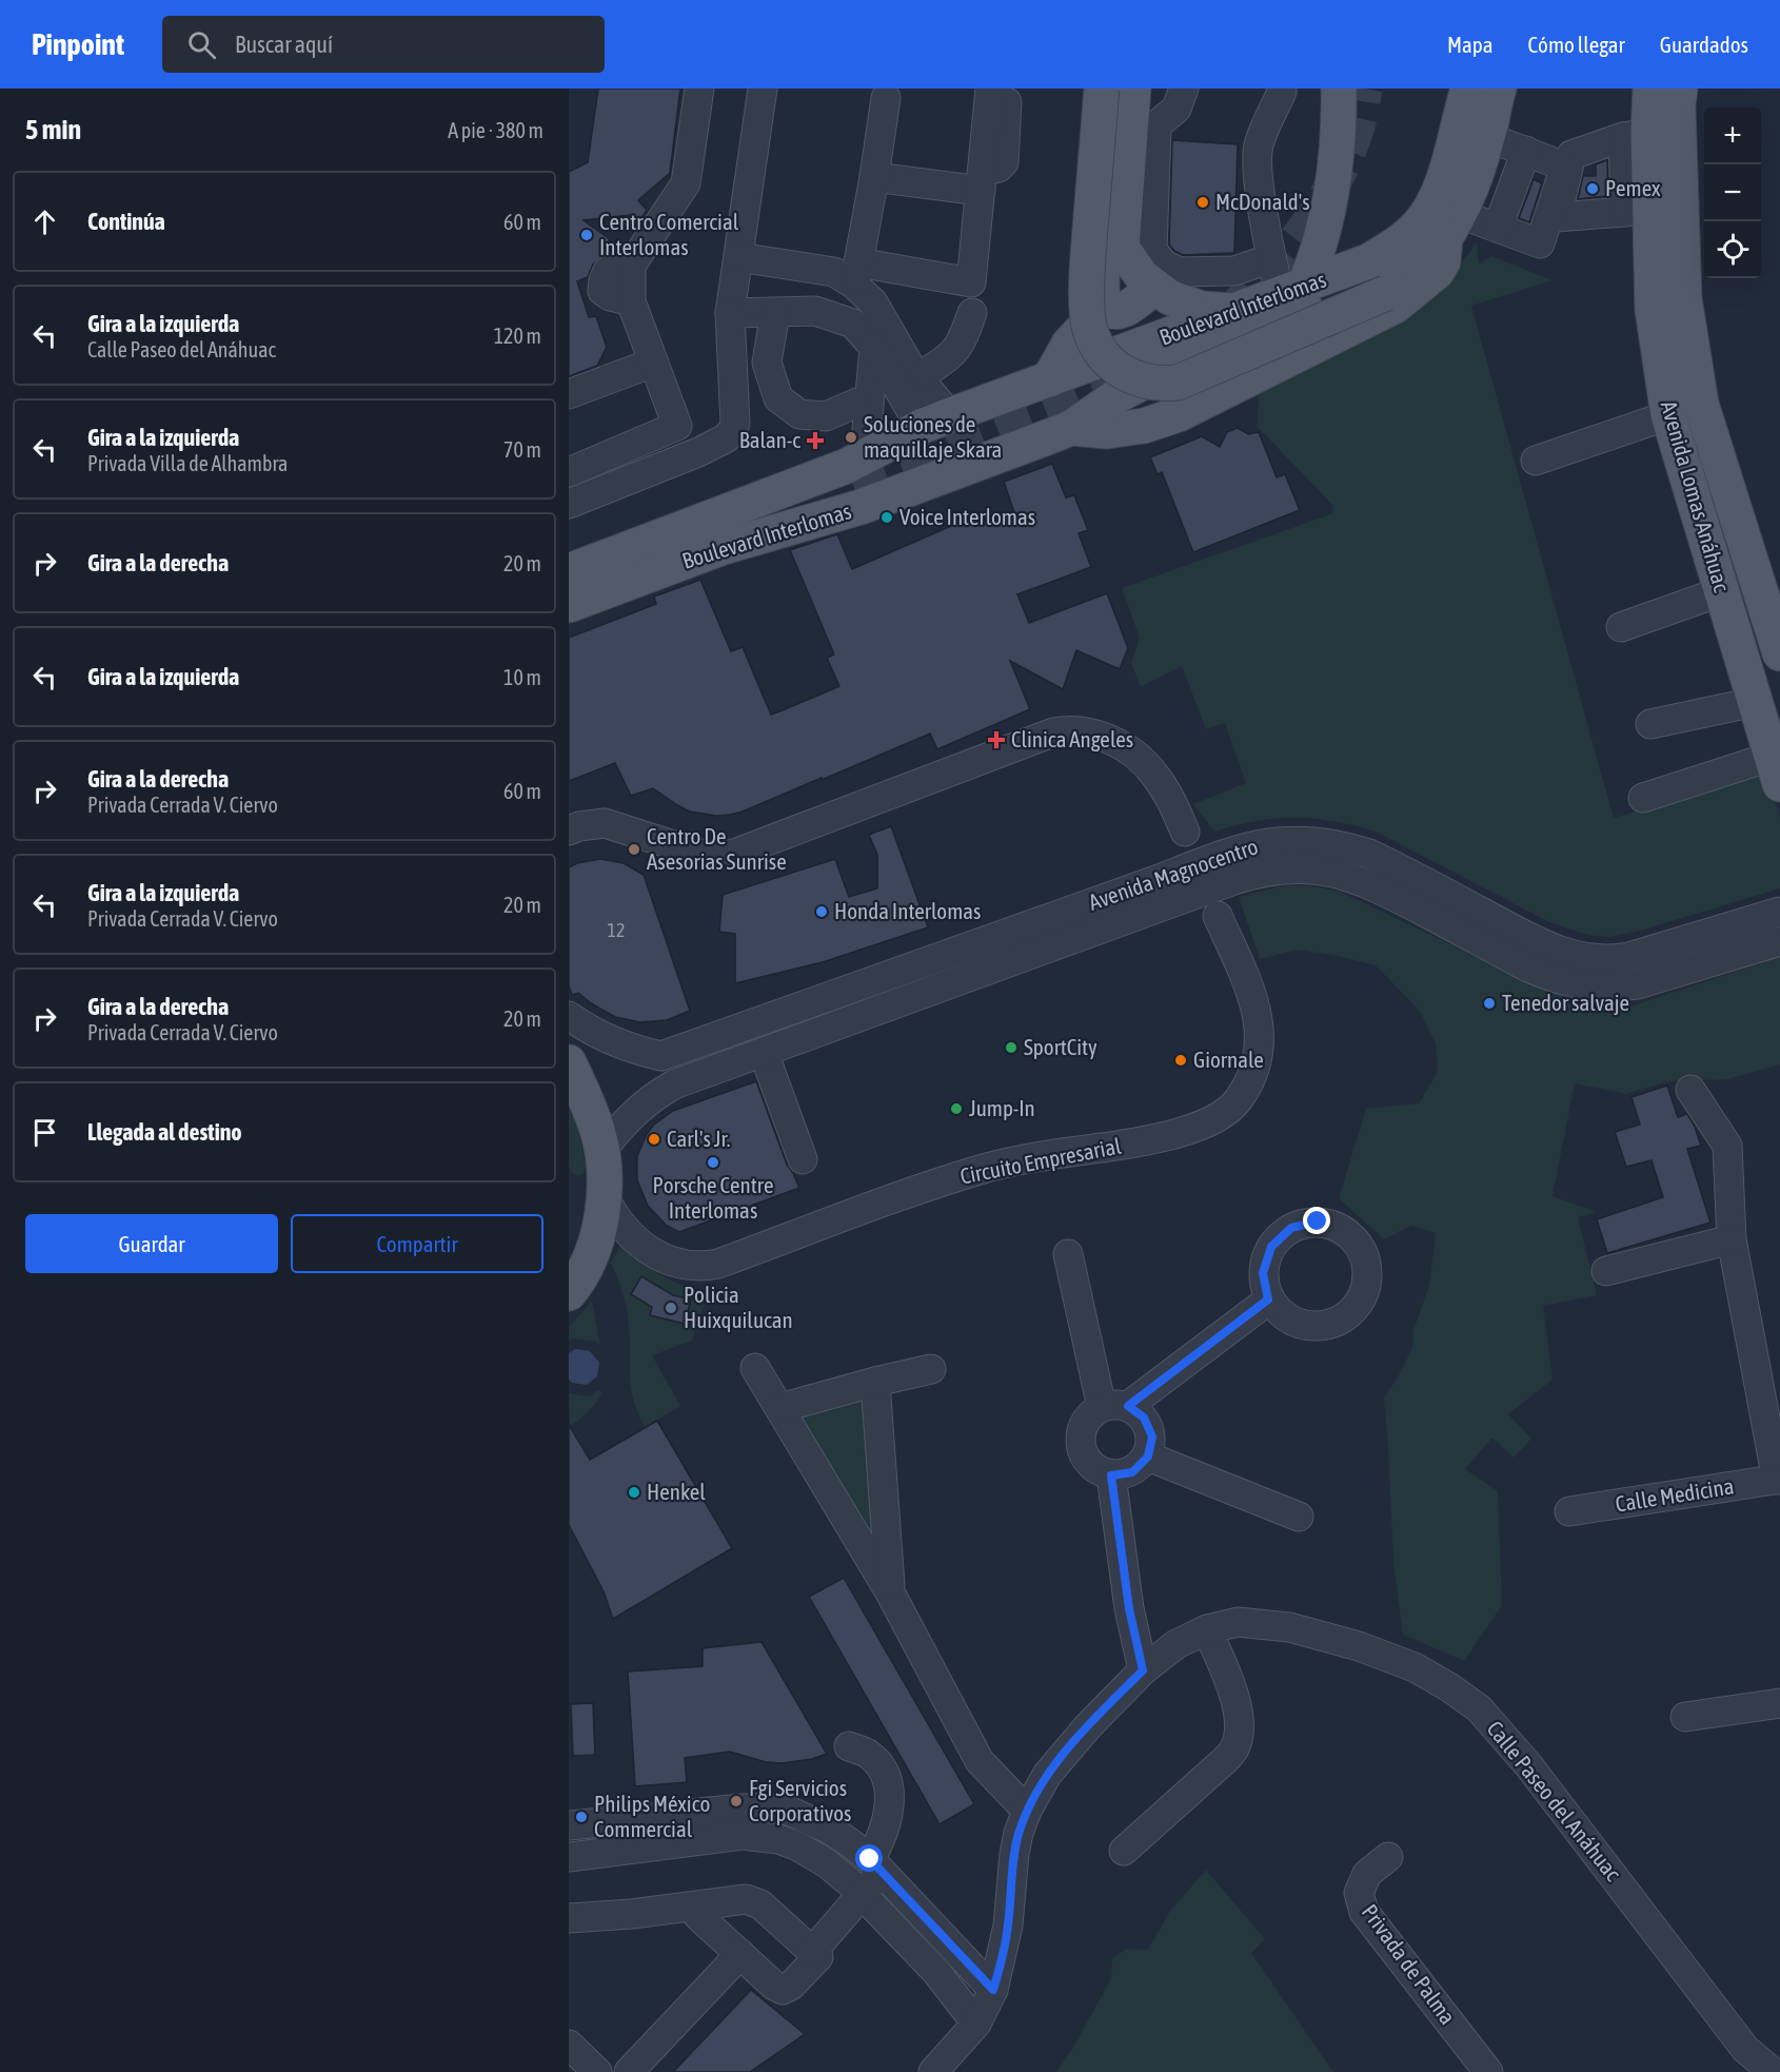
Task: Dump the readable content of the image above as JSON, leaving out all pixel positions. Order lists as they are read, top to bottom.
{
  "streets": {
    "main road": ["Boulevard Interlomas", "Avenida Lomas Anáhuac"],
    "street": [
      "Avenida Magnocentro",
      "Circuito Empresarial",
      "Calle Medicina",
      "Calle Paseo del Anáhuac",
      "Privada de Palma"
    ]
  },
  "places": {
    "other": [
      "Pemex",
      "McDonald's",
      "Centro Comercial Interlomas",
      "Soluciones de maquillaje Skara",
      "Voice Interlomas",
      "Centro De Asesorias Sunrise",
      "Honda Interlomas",
      "Tenedor salvaje",
      "SportCity",
      "Giornale",
      "Jump-In",
      "Carl's Jr.",
      "Porsche Centre Interlomas",
      "Policia Huixquilucan",
      "Henkel",
      "Fgi Servicios Corporativos",
      "Philips México Commercial"
    ],
    "health": ["Balan-c", "Clinica Angeles"]
  },
  "house_numbers": ["12"],
  "page": {
    "header": "Pinpoint",
    "search": "Buscar aquí",
    "nav": ["Mapa", "Cómo llegar", "Guardados"],
    "heading": ["5 min", "A pie · 380 m"],
    "map_buttons": ["+", "−"],
    "list": [
      ["Continúa", "60 m"],
      ["Gira a la izquierda", "Calle Paseo del Anáhuac", "120 m"],
      ["Gira a la izquierda", "Privada Villa de Alhambra", "70 m"],
      ["Gira a la derecha", "20 m"],
      ["Gira a la izquierda", "10 m"],
      ["Gira a la derecha", "Privada Cerrada V. Ciervo", "60 m"],
      ["Gira a la izquierda", "Privada Cerrada V. Ciervo", "20 m"],
      ["Gira a la derecha", "Privada Cerrada V. Ciervo", "20 m"],
      "Llegada al destino"
    ],
    "buttons": ["Guardar", "Compartir"]
  }
}
